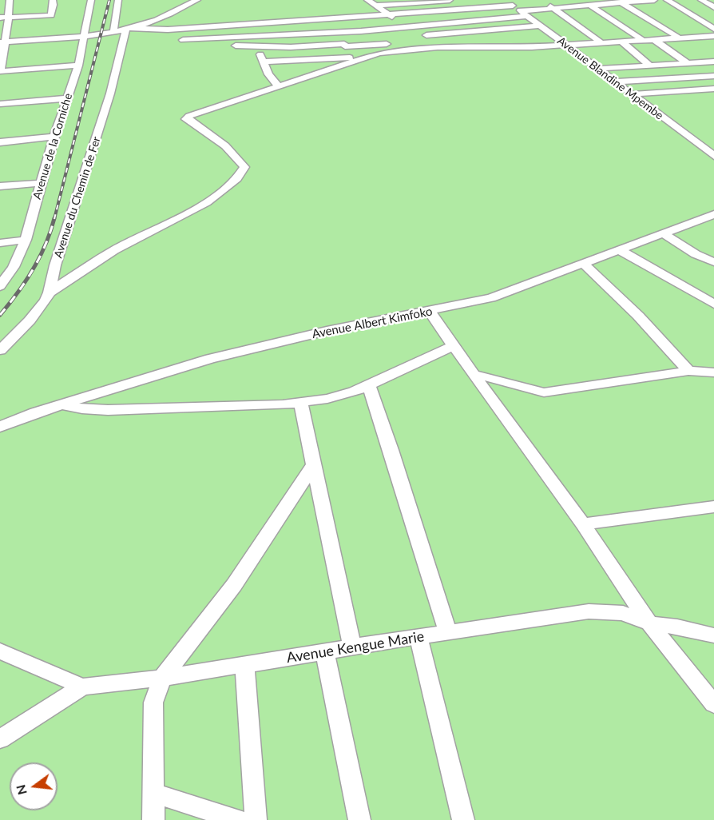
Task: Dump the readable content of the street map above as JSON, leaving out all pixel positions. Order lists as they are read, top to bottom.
{
  "streets": {
    "street": [
      "Avenue Blandine Mpembe",
      "Avenue de la Corniche",
      "Avenue du Chemin de Fer",
      "Avenue Albert Kimfoko",
      "Avenue Kengue Marie"
    ]
  },
  "north": "left"
}
